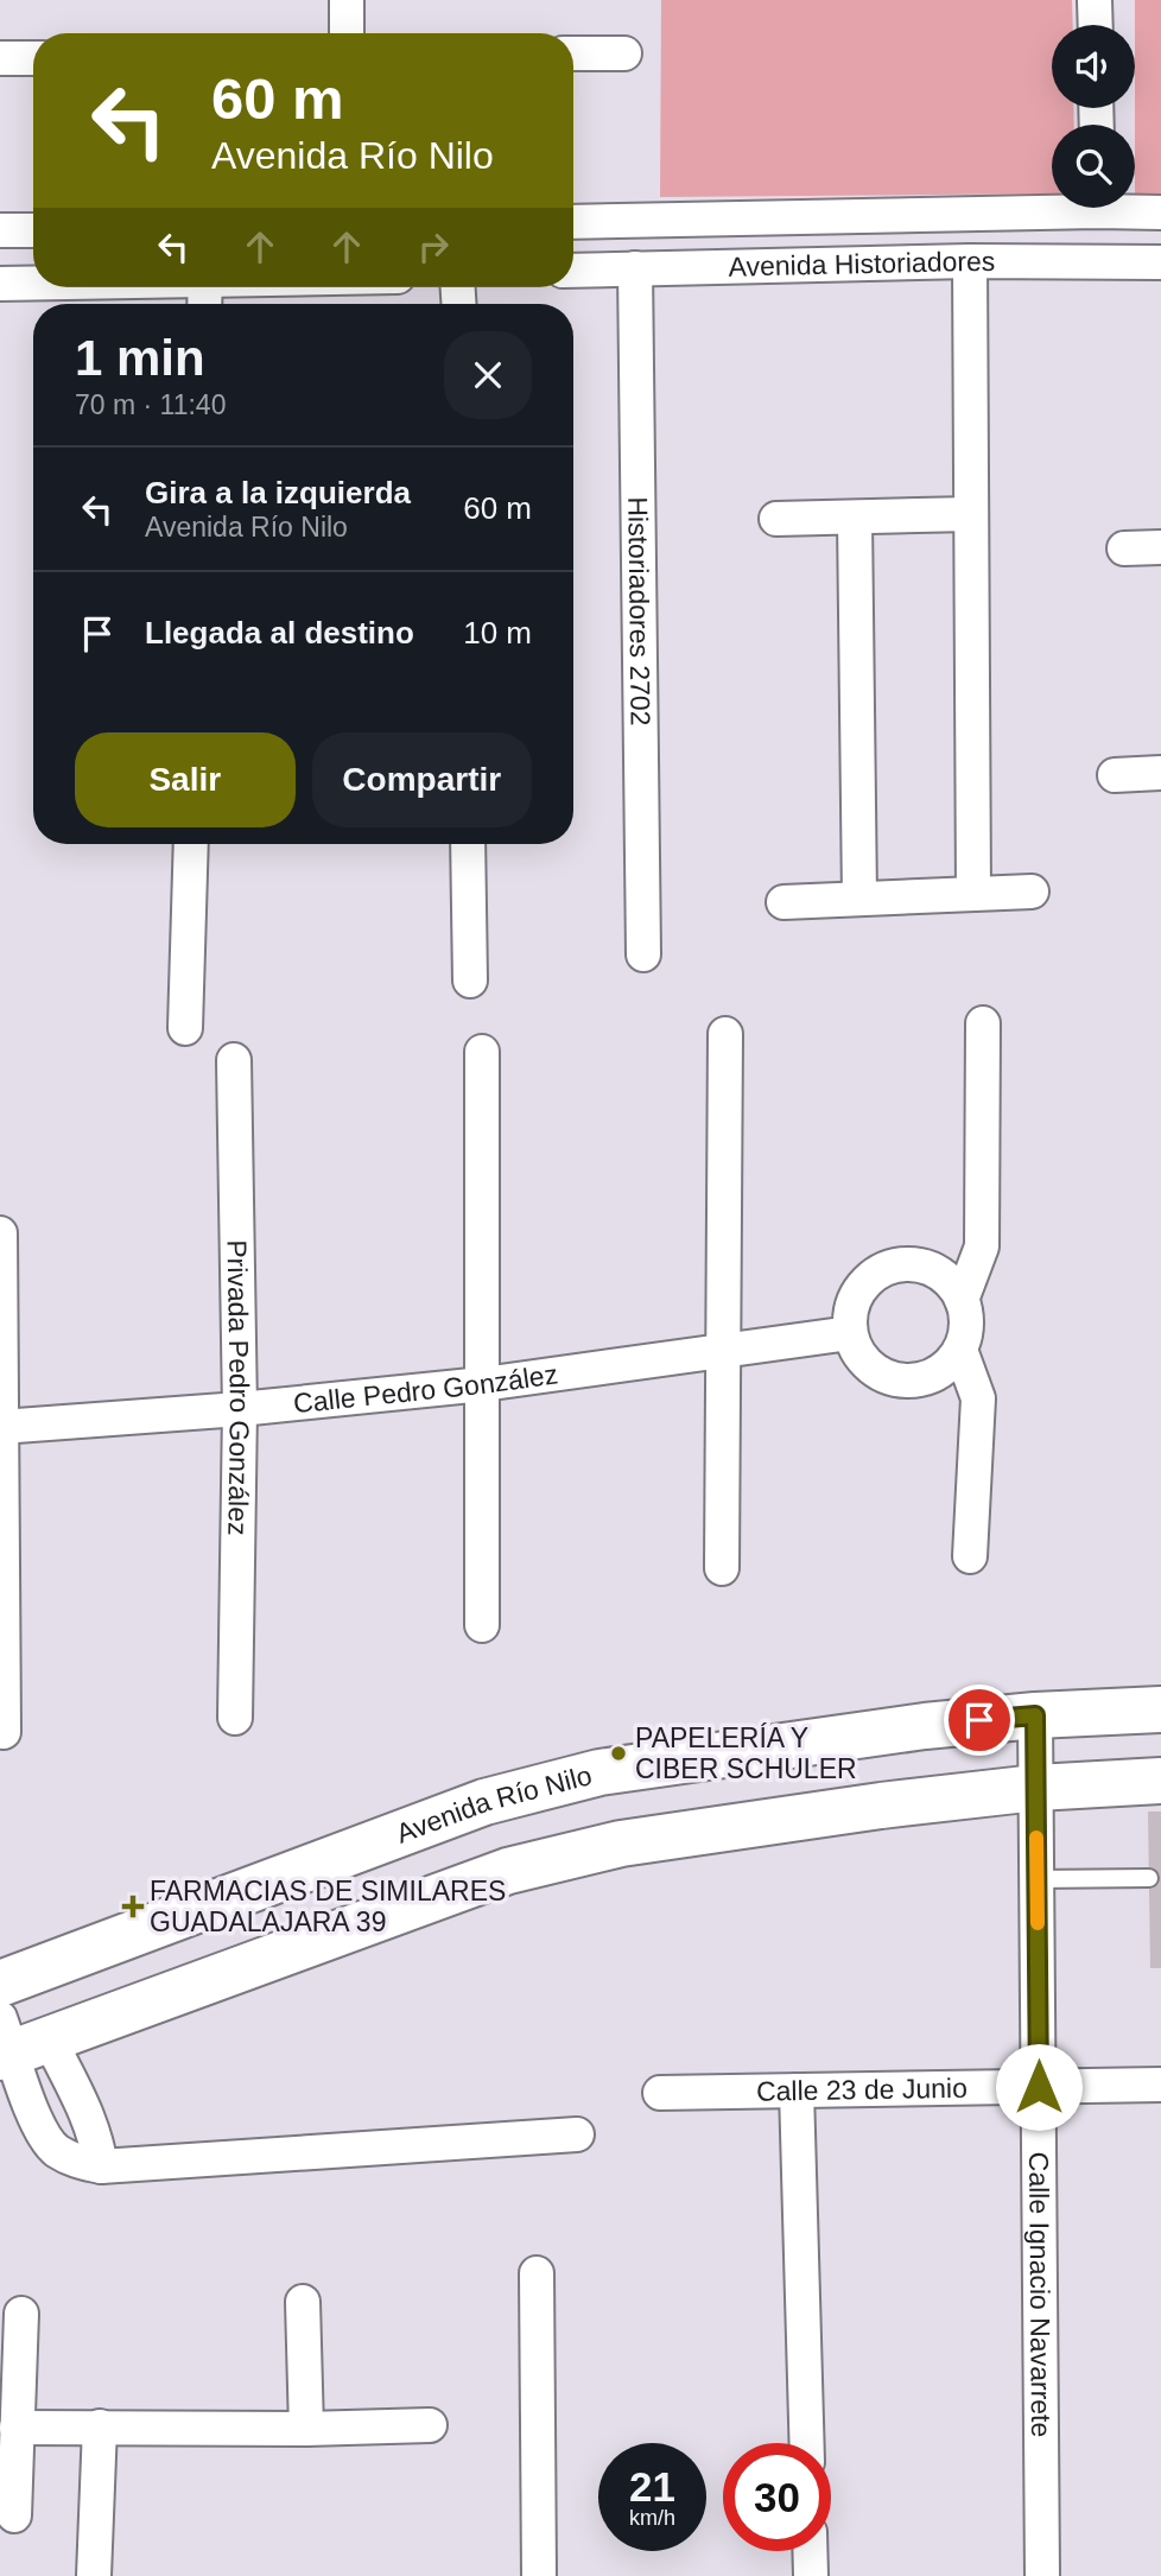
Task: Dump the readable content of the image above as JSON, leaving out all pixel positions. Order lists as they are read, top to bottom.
{
  "streets": {
    "main road": ["Avenida Río Nilo"],
    "street": [
      "Avenida Historiadores",
      "Historiadores 2702",
      "Privada Pedro González",
      "Calle Pedro González",
      "Calle 23 de Junio",
      "Calle Ignacio Navarrete"
    ]
  },
  "crossings": [
    ["Avenida Historiadores", "Historiadores 2702"],
    ["Privada Pedro González", "Calle Pedro González"],
    ["Avenida Río Nilo", "Calle Ignacio Navarrete"],
    ["Calle 23 de Junio", "Calle Ignacio Navarrete"]
  ],
  "places": {
    "other": ["PAPELERÍA Y CIBER SCHULER"],
    "health": ["FARMACIAS DE SIMILARES GUADALAJARA 39"]
  },
  "page": {
    "turn": ["60 m", "Avenida Río Nilo"],
    "heading": ["1 min", "70 m · 11:40"],
    "list": [
      {
        "name": "Gira a la izquierda",
        "note": "Avenida Río Nilo",
        "value": "60 m"
      },
      {
        "name": "Llegada al destino",
        "value": "10 m"
      }
    ],
    "buttons": ["Salir", "Compartir"],
    "speed": "21 km/h",
    "limit": "30"
  }
}
